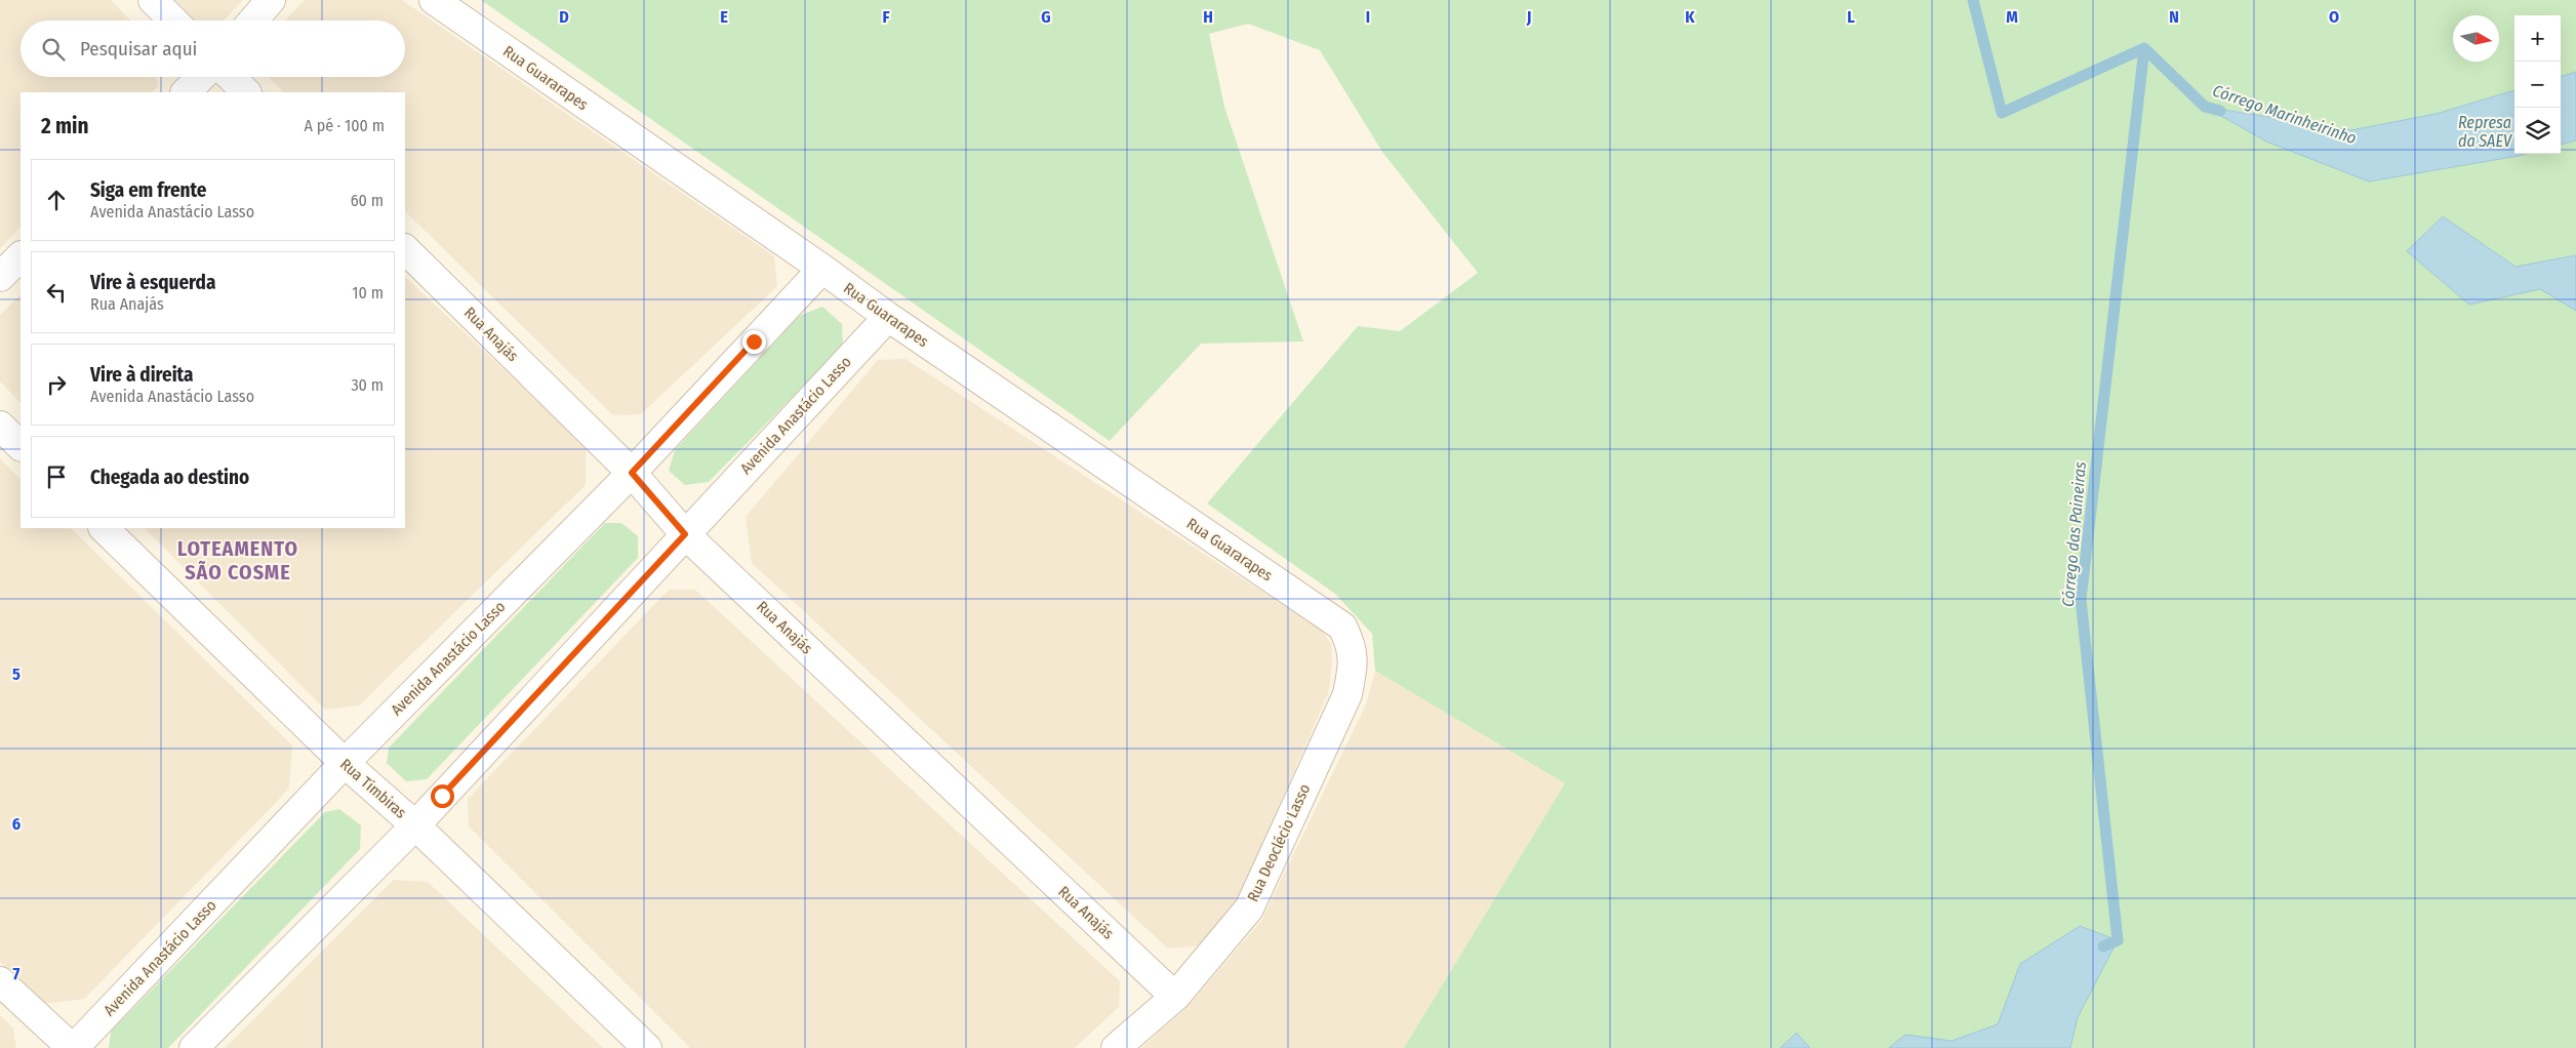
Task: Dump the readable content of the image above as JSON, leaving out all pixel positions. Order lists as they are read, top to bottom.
{
  "streets": {
    "street": [
      "Rua Guararapes",
      "Rua Anajás",
      "Avenida Anastácio Lasso",
      "Rua Timbiras",
      "Rua Deoclécio Lasso"
    ]
  },
  "crossings": [
    ["Rua Guararapes", "Avenida Anastácio Lasso"],
    ["Rua Guararapes", "Rua Deoclécio Lasso"],
    ["Rua Anajás", "Avenida Anastácio Lasso"],
    ["Rua Anajás", "Rua Deoclécio Lasso"],
    ["Avenida Anastácio Lasso", "Rua Timbiras"]
  ],
  "districts": ["LOTEAMENTO SÃO COSME"],
  "water": ["Córrego Marinheirinho", "Represa da SAEV", "Córrego das Paineiras"],
  "north": "right",
  "page": {
    "map_buttons": ["+", "−"],
    "search": "Pesquisar aqui",
    "heading": ["2 min", "A pé · 100 m"],
    "list": [
      ["Siga em frente", "Avenida Anastácio Lasso", "60 m"],
      ["Vire à esquerda", "Rua Anajás", "10 m"],
      ["Vire à direita", "Avenida Anastácio Lasso", "30 m"],
      "Chegada ao destino"
    ]
  },
  "grid": {
    "columns": [
      "D",
      "E",
      "F",
      "G",
      "H",
      "I",
      "J",
      "K",
      "L",
      "M",
      "N",
      "O"
    ],
    "rows": ["5", "6", "7"]
  }
}
